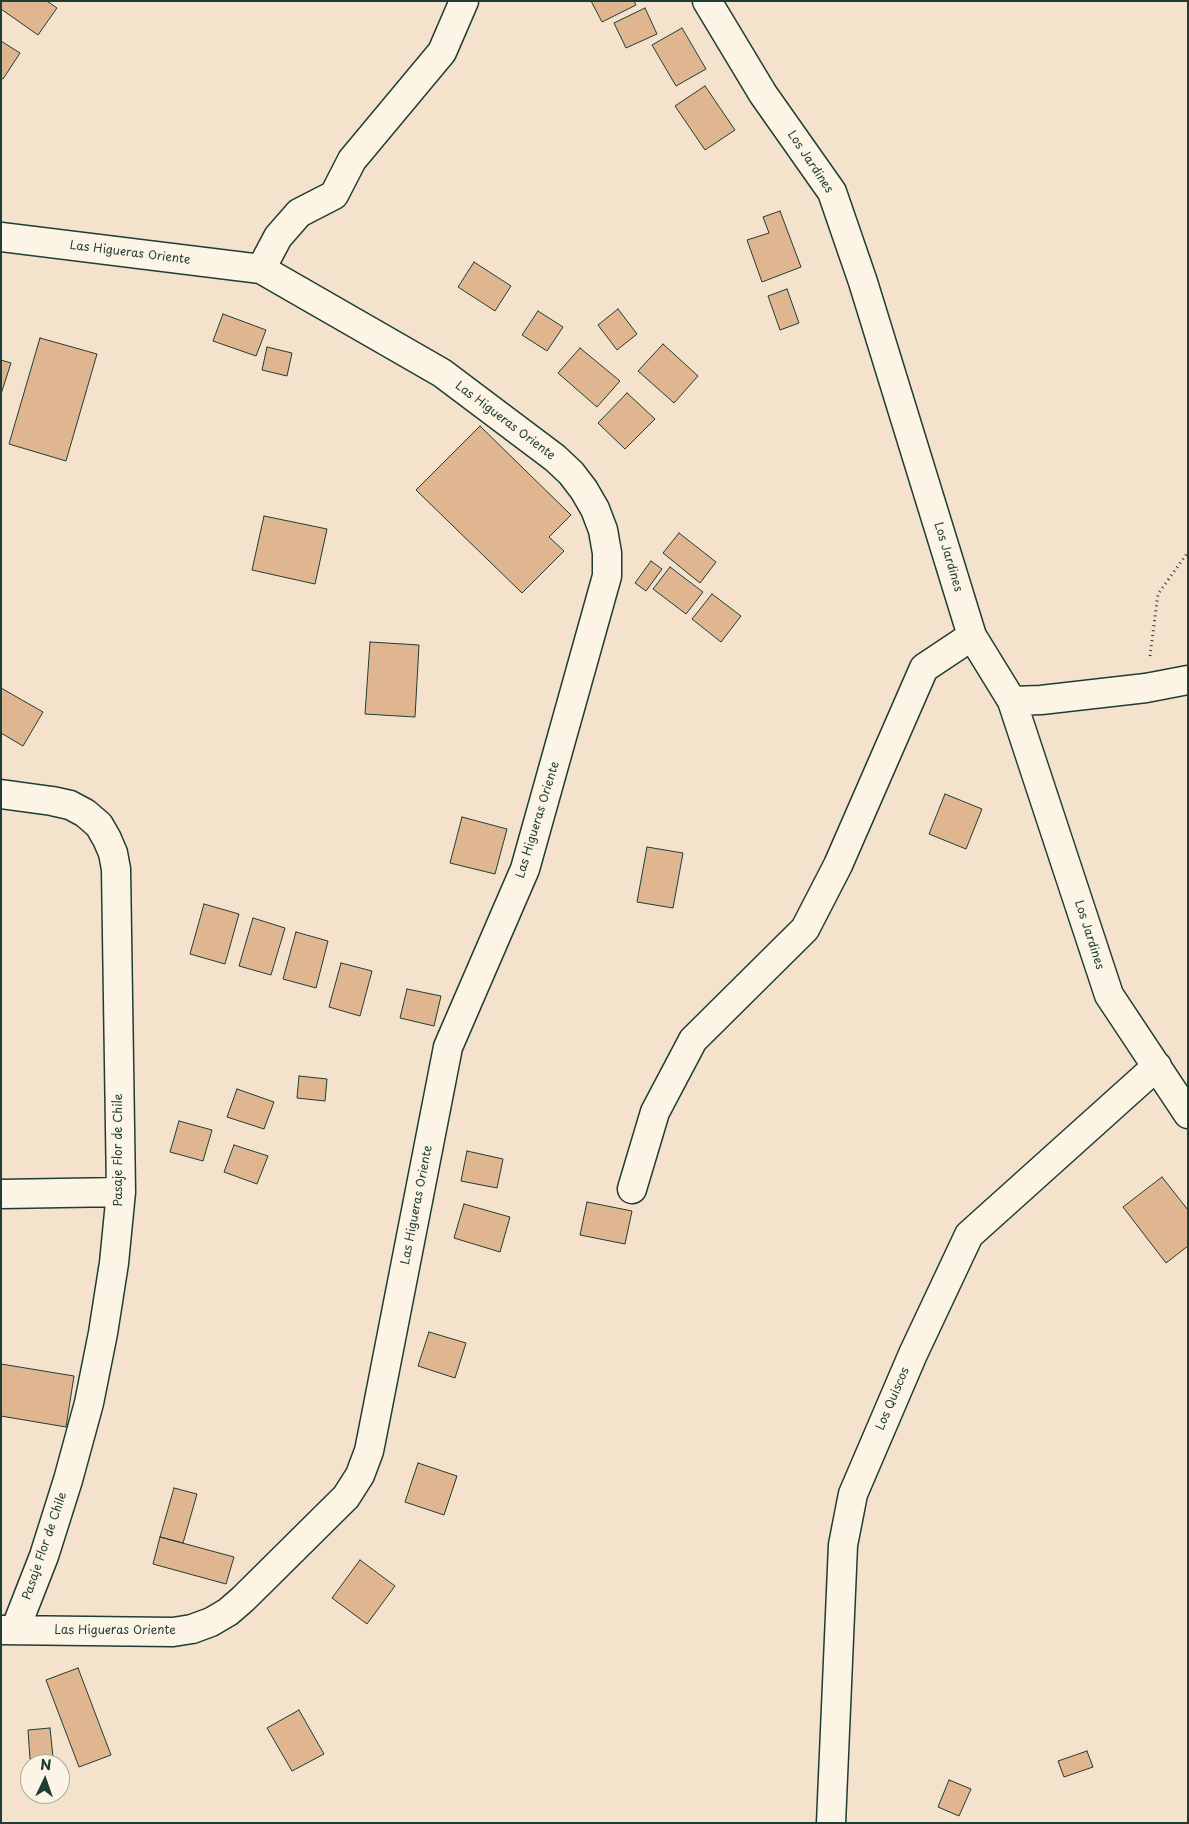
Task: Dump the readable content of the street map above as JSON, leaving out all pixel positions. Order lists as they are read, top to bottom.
{
  "streets": {
    "street": [
      "Los Jardines",
      "Las Higueras Oriente",
      "Pasaje Flor de Chile",
      "Los Quiscos"
    ]
  },
  "crossings": [
    ["Los Jardines", "Los Quiscos"],
    ["Las Higueras Oriente", "Pasaje Flor de Chile"]
  ],
  "north": "top"
}
